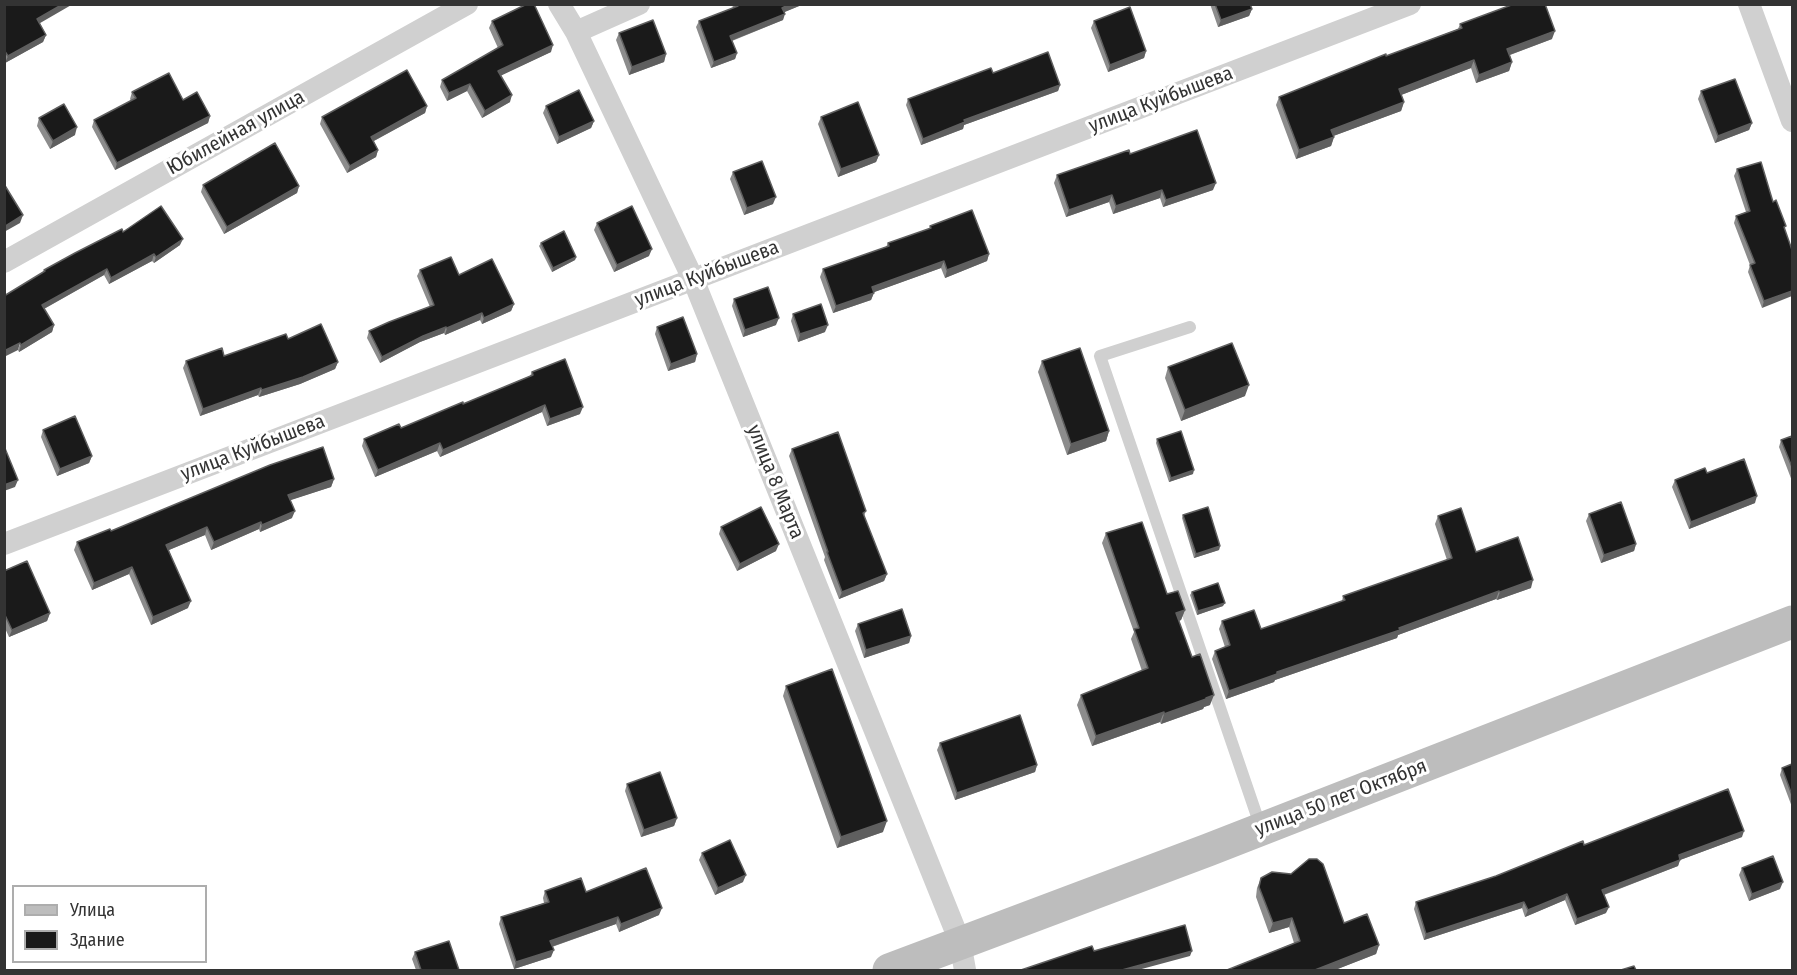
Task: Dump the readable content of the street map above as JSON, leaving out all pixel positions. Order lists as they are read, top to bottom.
{
  "streets": {
    "main road": ["улица 50 лет Октября"],
    "street": ["улица Куйбышева", "Юбилейная улица", "улица 8 Марта"]
  },
  "crossings": [
    ["улица Куйбышева", "улица 8 Марта"],
    ["улица 8 Марта", "улица 50 лет Октября"]
  ],
  "legend": ["Улица", "Здание"]
}
